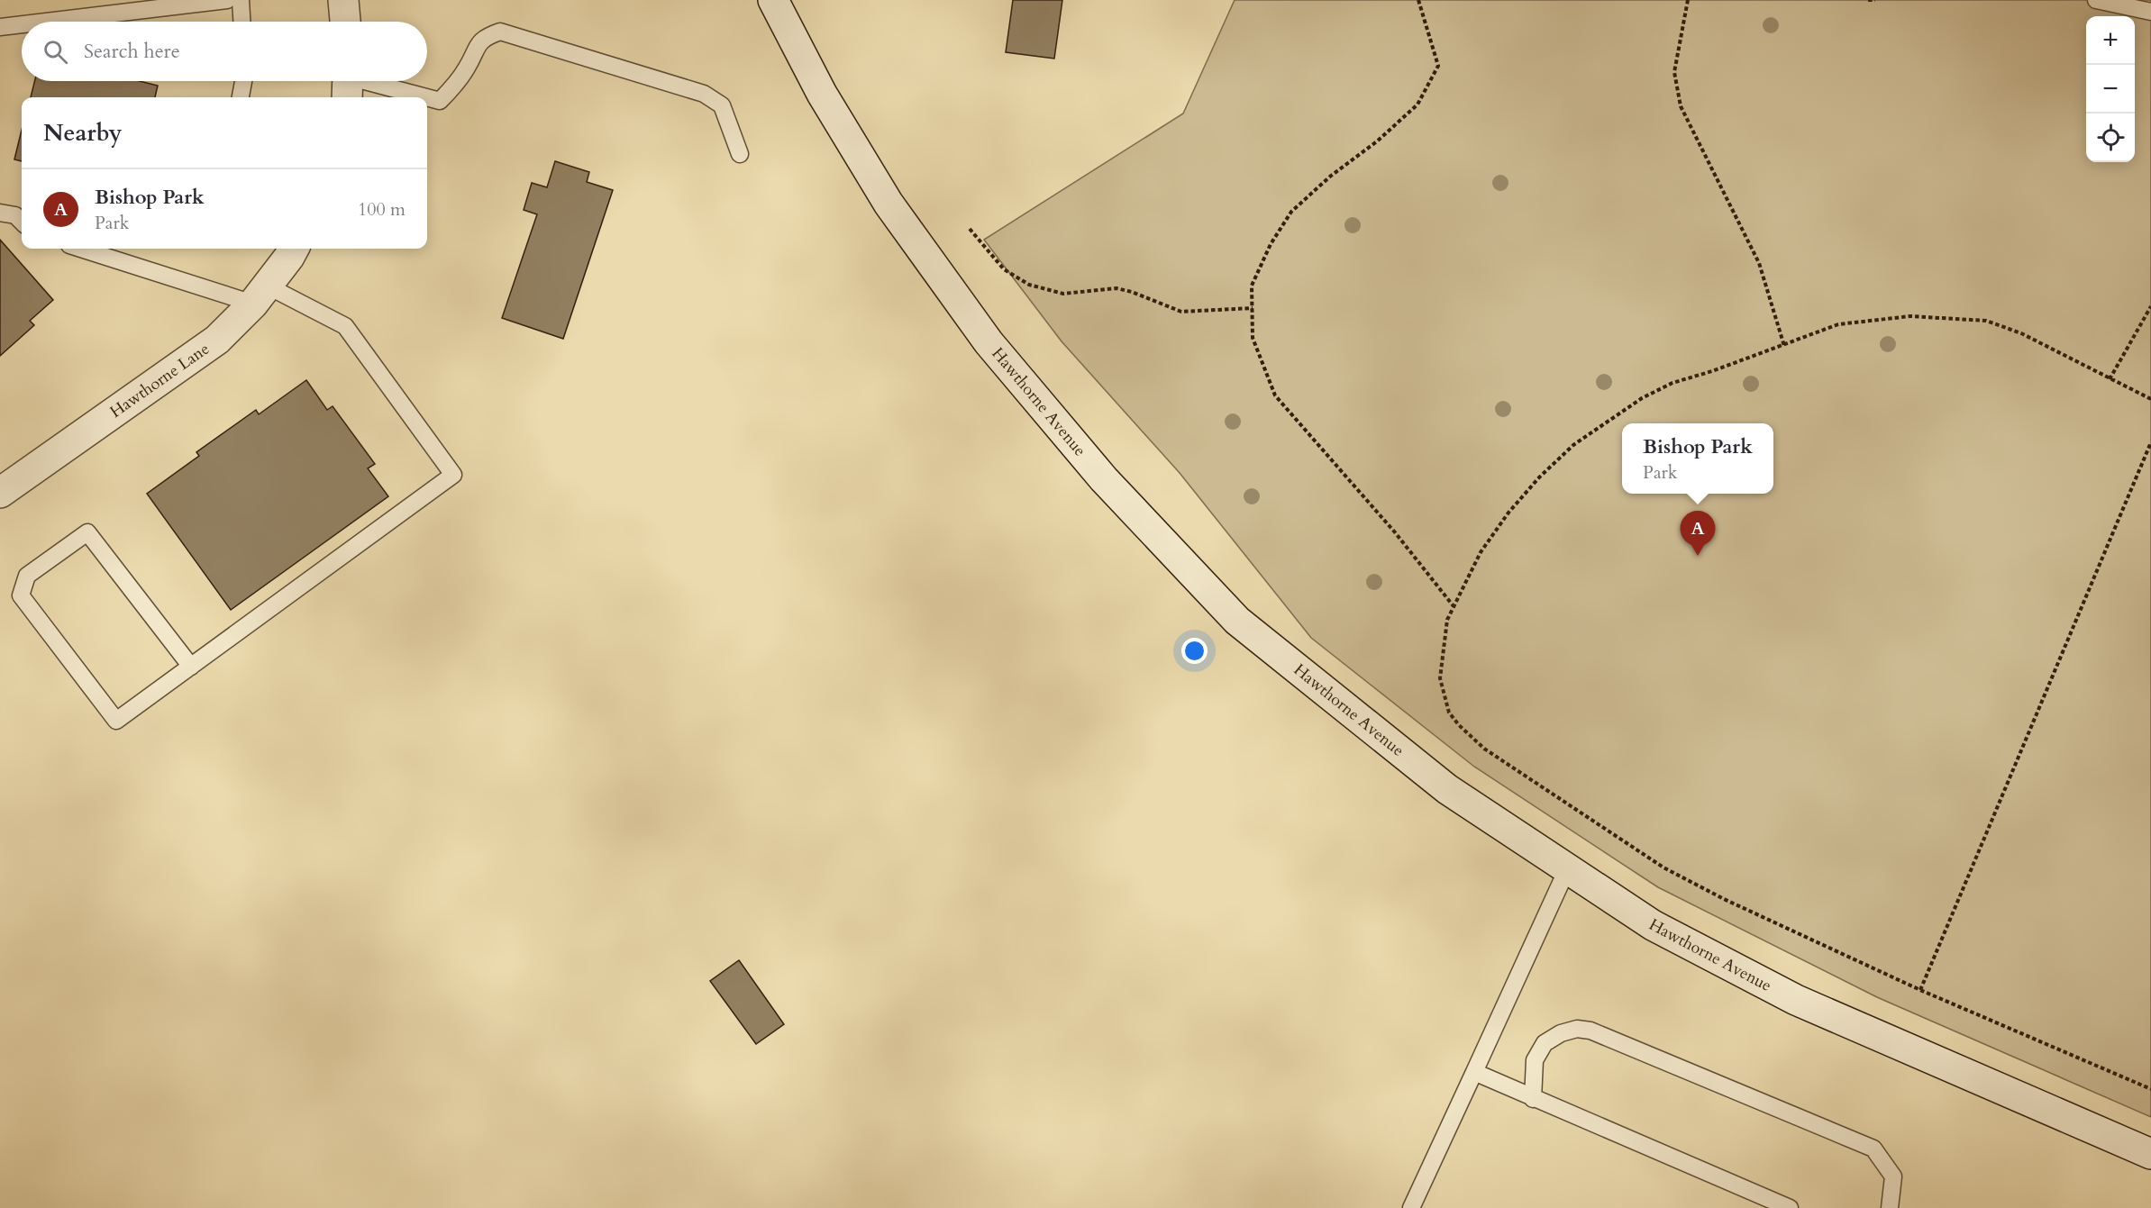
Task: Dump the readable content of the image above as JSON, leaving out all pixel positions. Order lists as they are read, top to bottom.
{
  "streets": {
    "main road": ["Hawthorne Lane", "Hawthorne Avenue"]
  },
  "page": {
    "map_buttons": ["+", "−"],
    "search": "Search here",
    "heading": "Nearby",
    "list": [
      {
        "mark": "A",
        "name": "Bishop Park",
        "note": "Park",
        "value": "100 m"
      }
    ],
    "popup": ["Bishop Park", "Park"],
    "pins": "A"
  }
}
